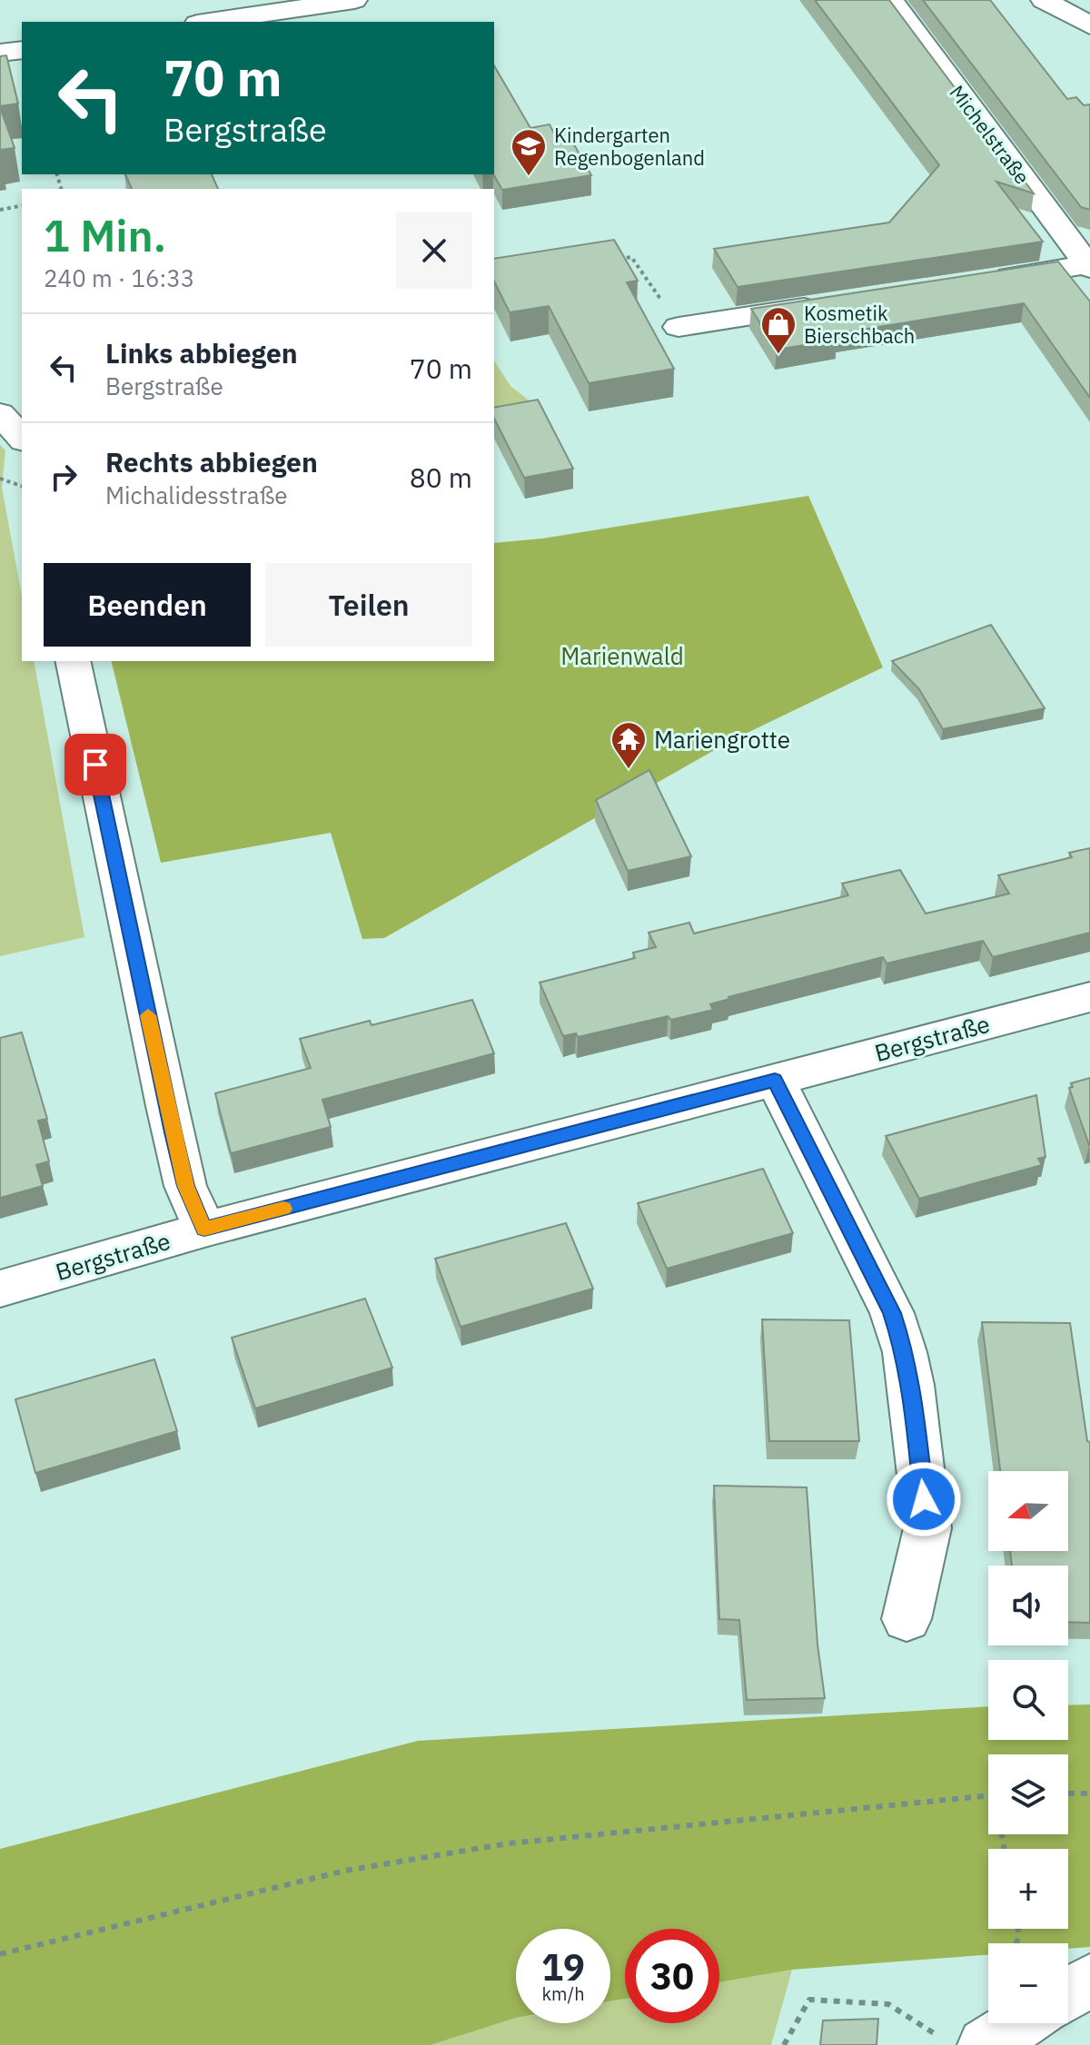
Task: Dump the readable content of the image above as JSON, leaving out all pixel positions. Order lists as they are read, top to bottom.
{
  "streets": {
    "street": ["Michelstraße", "Bergstraße"]
  },
  "parks": ["Marienwald"],
  "places": {
    "school or university": ["Kindergarten Regenbogenland"],
    "shop": ["Kosmetik Bierschbach"],
    "temple": ["Mariengrotte"]
  },
  "north": "left",
  "page": {
    "turn": ["70 m", "Bergstraße"],
    "heading": ["1 Min.", "240 m · 16:33"],
    "list": [
      {
        "name": "Links abbiegen",
        "note": "Bergstraße",
        "value": "70 m"
      },
      {
        "name": "Rechts abbiegen",
        "note": "Michalidesstraße",
        "value": "80 m"
      }
    ],
    "buttons": ["Beenden", "Teilen"],
    "map_buttons": ["+", "−"],
    "speed": "19 km/h",
    "limit": "30"
  }
}
